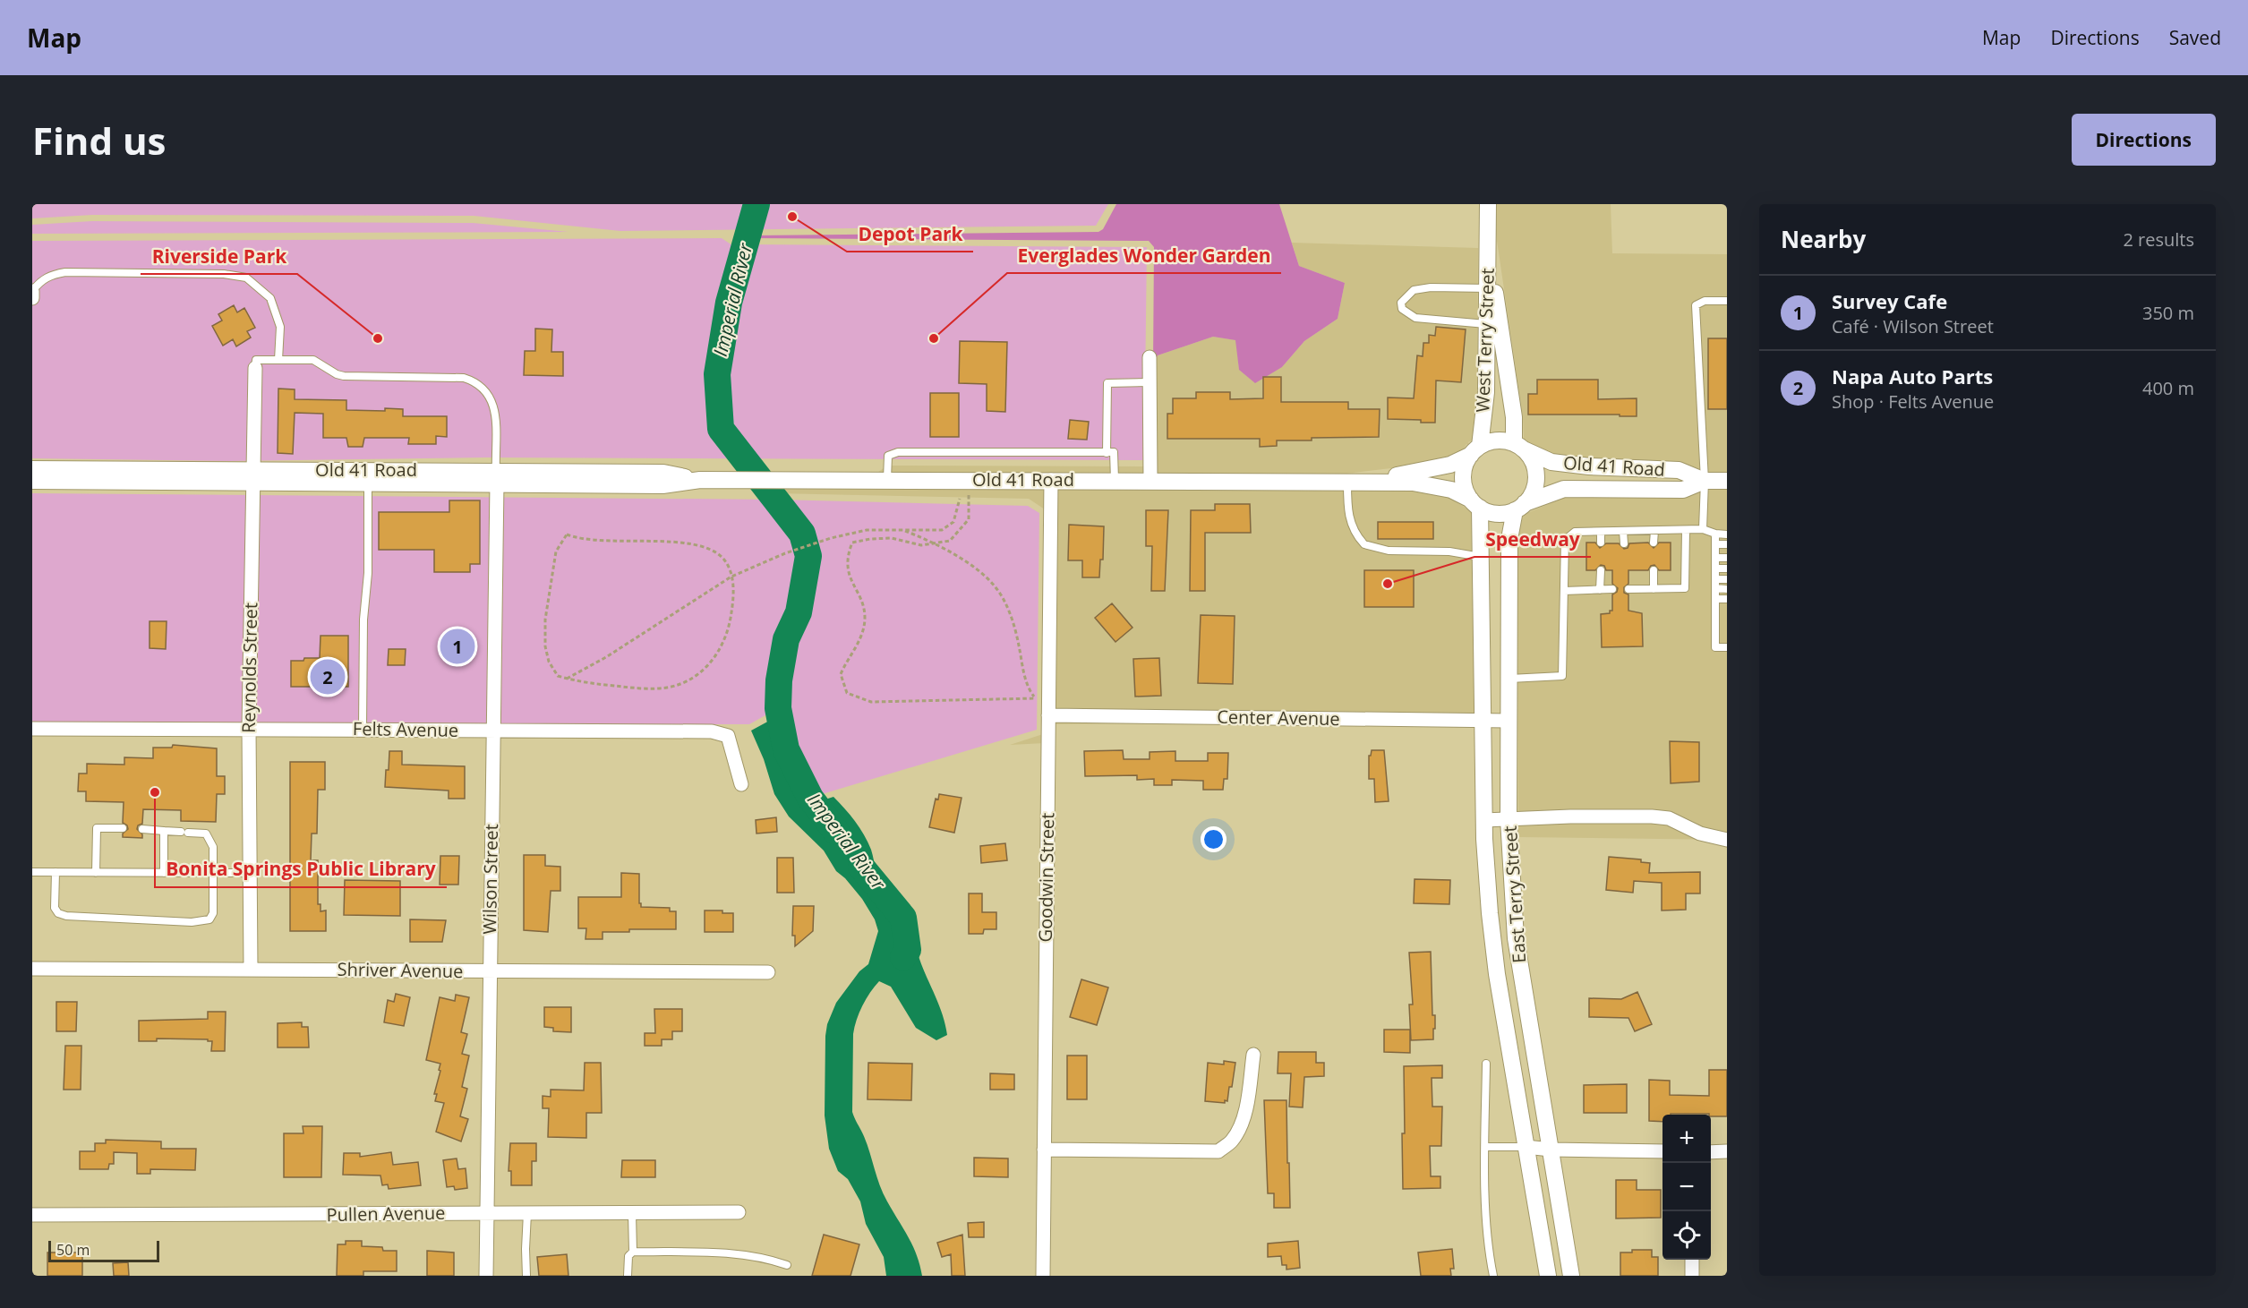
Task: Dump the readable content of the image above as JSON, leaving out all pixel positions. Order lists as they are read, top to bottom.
{
  "streets": {
    "street": [
      "West Terry Street",
      "Old 41 Road",
      "Reynolds Street",
      "Center Avenue",
      "Felts Avenue",
      "Goodwin Street",
      "Wilson Street",
      "East Terry Street",
      "Shriver Avenue",
      "Pullen Avenue"
    ]
  },
  "crossings": [
    ["West Terry Street", "Old 41 Road"],
    ["West Terry Street", "East Terry Street"],
    ["Old 41 Road", "Reynolds Street"],
    ["Old 41 Road", "Goodwin Street"],
    ["Old 41 Road", "Wilson Street"],
    ["Old 41 Road", "East Terry Street"],
    ["Reynolds Street", "Felts Avenue"],
    ["Reynolds Street", "Shriver Avenue"],
    ["Center Avenue", "Goodwin Street"],
    ["Center Avenue", "East Terry Street"],
    ["Felts Avenue", "Wilson Street"],
    ["Wilson Street", "Shriver Avenue"],
    ["Wilson Street", "Pullen Avenue"]
  ],
  "water": ["Imperial River"],
  "places": [
    "Depot Park",
    "Riverside Park",
    "Everglades Wonder Garden",
    "Speedway",
    "Bonita Springs Public Library"
  ],
  "scale_bar": "50 m",
  "page": {
    "header": "Map",
    "nav": ["Map", "Directions", "Saved"],
    "buttons": "Directions",
    "title": "Find us",
    "heading": ["Nearby", "2 results"],
    "list": [
      {
        "mark": "1",
        "name": "Survey Cafe",
        "note": "Café · Wilson Street",
        "value": "350 m"
      },
      {
        "mark": "2",
        "name": "Napa Auto Parts",
        "note": "Shop · Felts Avenue",
        "value": "400 m"
      }
    ],
    "pins": ["1", "2"],
    "map_buttons": ["+", "−"],
    "scale": "50 m"
  }
}
